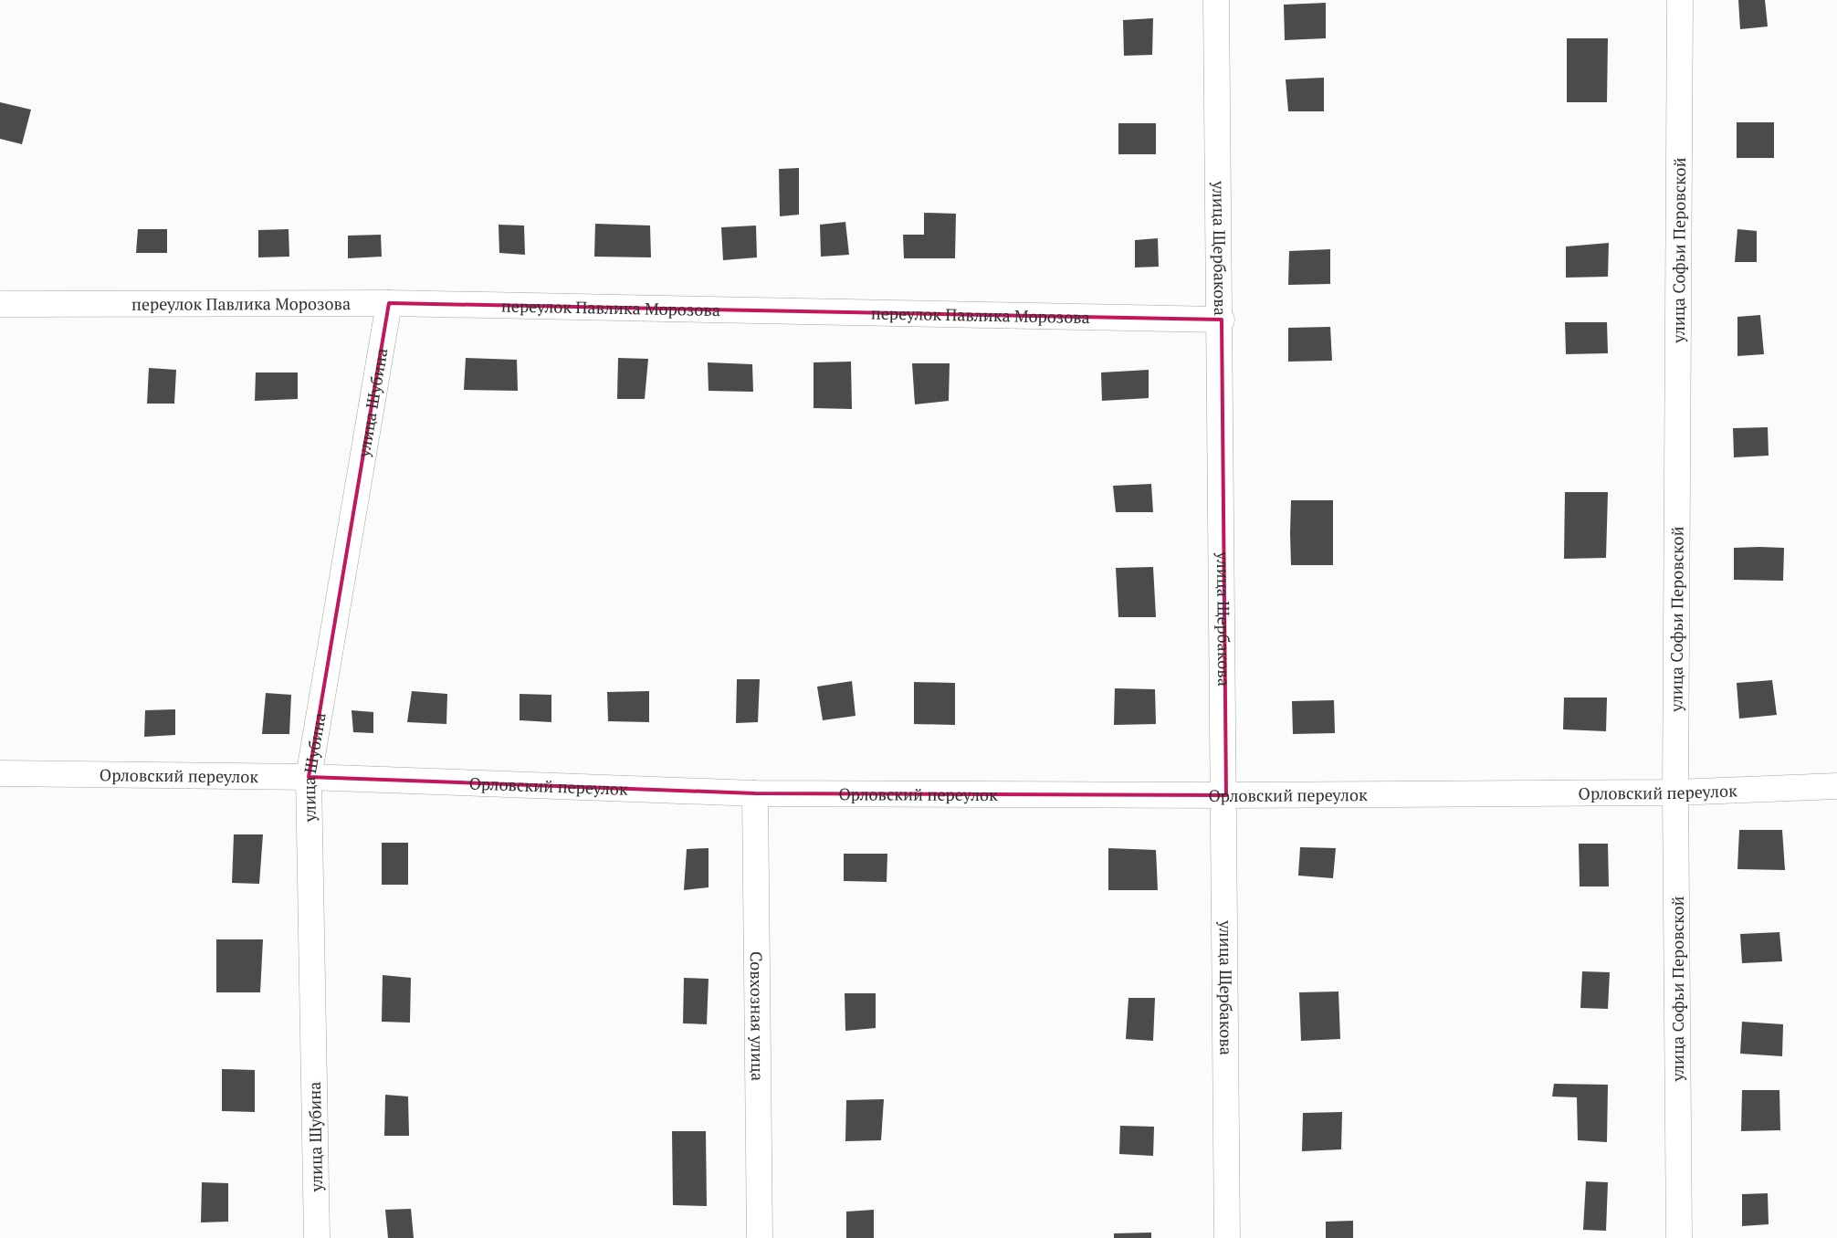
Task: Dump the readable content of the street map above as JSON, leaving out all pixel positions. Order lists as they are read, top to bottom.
{
  "streets": {
    "street": [
      "улица Щербакова",
      "улица Софьи Перовской",
      "переулок Павлика Морозова",
      "улица Шубина",
      "Орловский переулок",
      "Совхозная улица"
    ]
  },
  "crossings": [
    ["улица Щербакова", "переулок Павлика Морозова"],
    ["улица Щербакова", "Орловский переулок"],
    ["улица Софьи Перовской", "Орловский переулок"],
    ["переулок Павлика Морозова", "улица Шубина"],
    ["улица Шубина", "Орловский переулок"],
    ["Орловский переулок", "Совхозная улица"]
  ]
}
